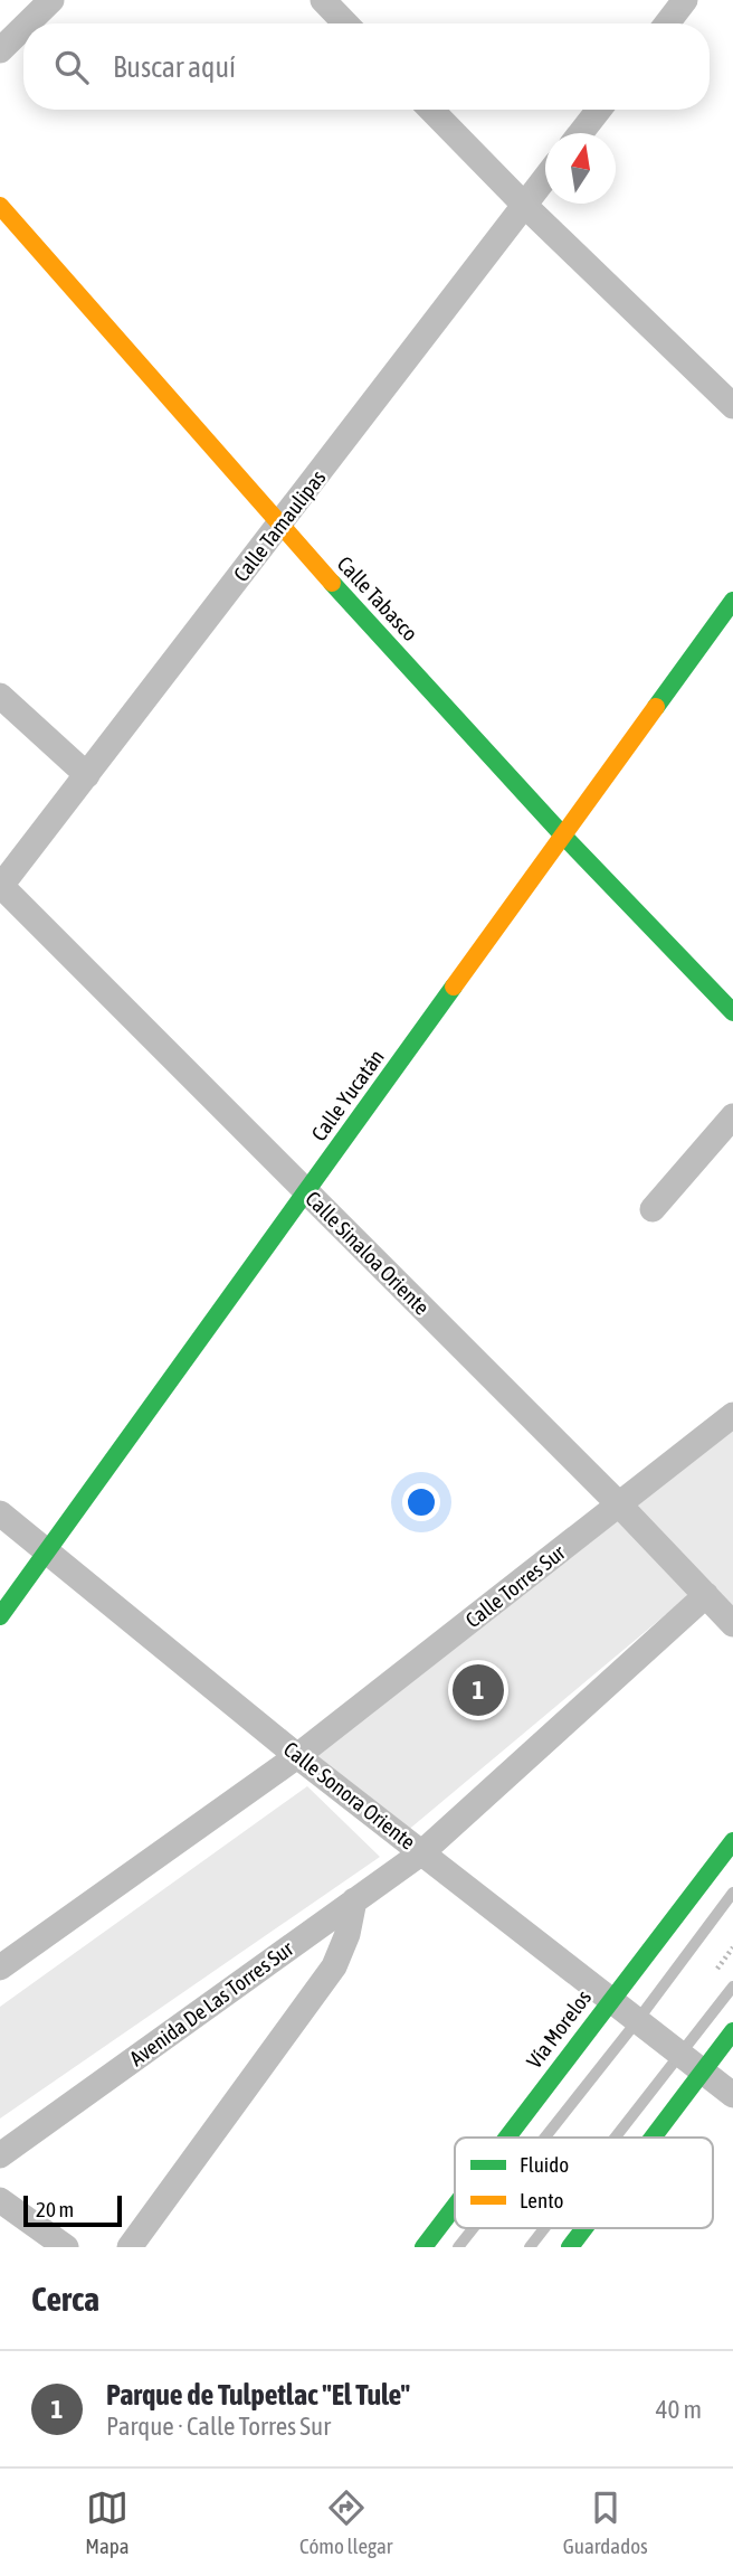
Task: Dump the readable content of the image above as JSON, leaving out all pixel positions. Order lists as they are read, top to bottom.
{
  "streets": {
    "street": [
      "Calle Tamaulipas",
      "Calle Tabasco",
      "Calle Yucatán",
      "Calle Sinaloa Oriente",
      "Calle Torres Sur",
      "Calle Sonora Oriente",
      "Avenida De Las Torres Sur",
      "Vía Morelos"
    ]
  },
  "crossings": [
    ["Calle Tamaulipas", "Calle Tabasco"],
    ["Calle Tamaulipas", "Calle Sinaloa Oriente"],
    ["Calle Tabasco", "Calle Yucatán"],
    ["Calle Yucatán", "Calle Sinaloa Oriente"],
    ["Calle Yucatán", "Calle Sonora Oriente"],
    ["Calle Sinaloa Oriente", "Calle Torres Sur"],
    ["Calle Sinaloa Oriente", "Avenida De Las Torres Sur"],
    ["Calle Torres Sur", "Calle Sonora Oriente"],
    ["Calle Sonora Oriente", "Avenida De Las Torres Sur"],
    ["Calle Sonora Oriente", "Vía Morelos"]
  ],
  "legend": ["Fluido", "Lento"],
  "scale_bar": "20 m",
  "north": "top",
  "page": {
    "search": "Buscar aquí",
    "pins": "1",
    "scale": "20 m",
    "heading": "Cerca",
    "list": [
      {
        "mark": "1",
        "name": "Parque de Tulpetlac \"El Tule\"",
        "note": "Parque · Calle Torres Sur",
        "value": "40 m"
      }
    ],
    "nav": ["Mapa", "Cómo llegar", "Guardados"]
  }
}
